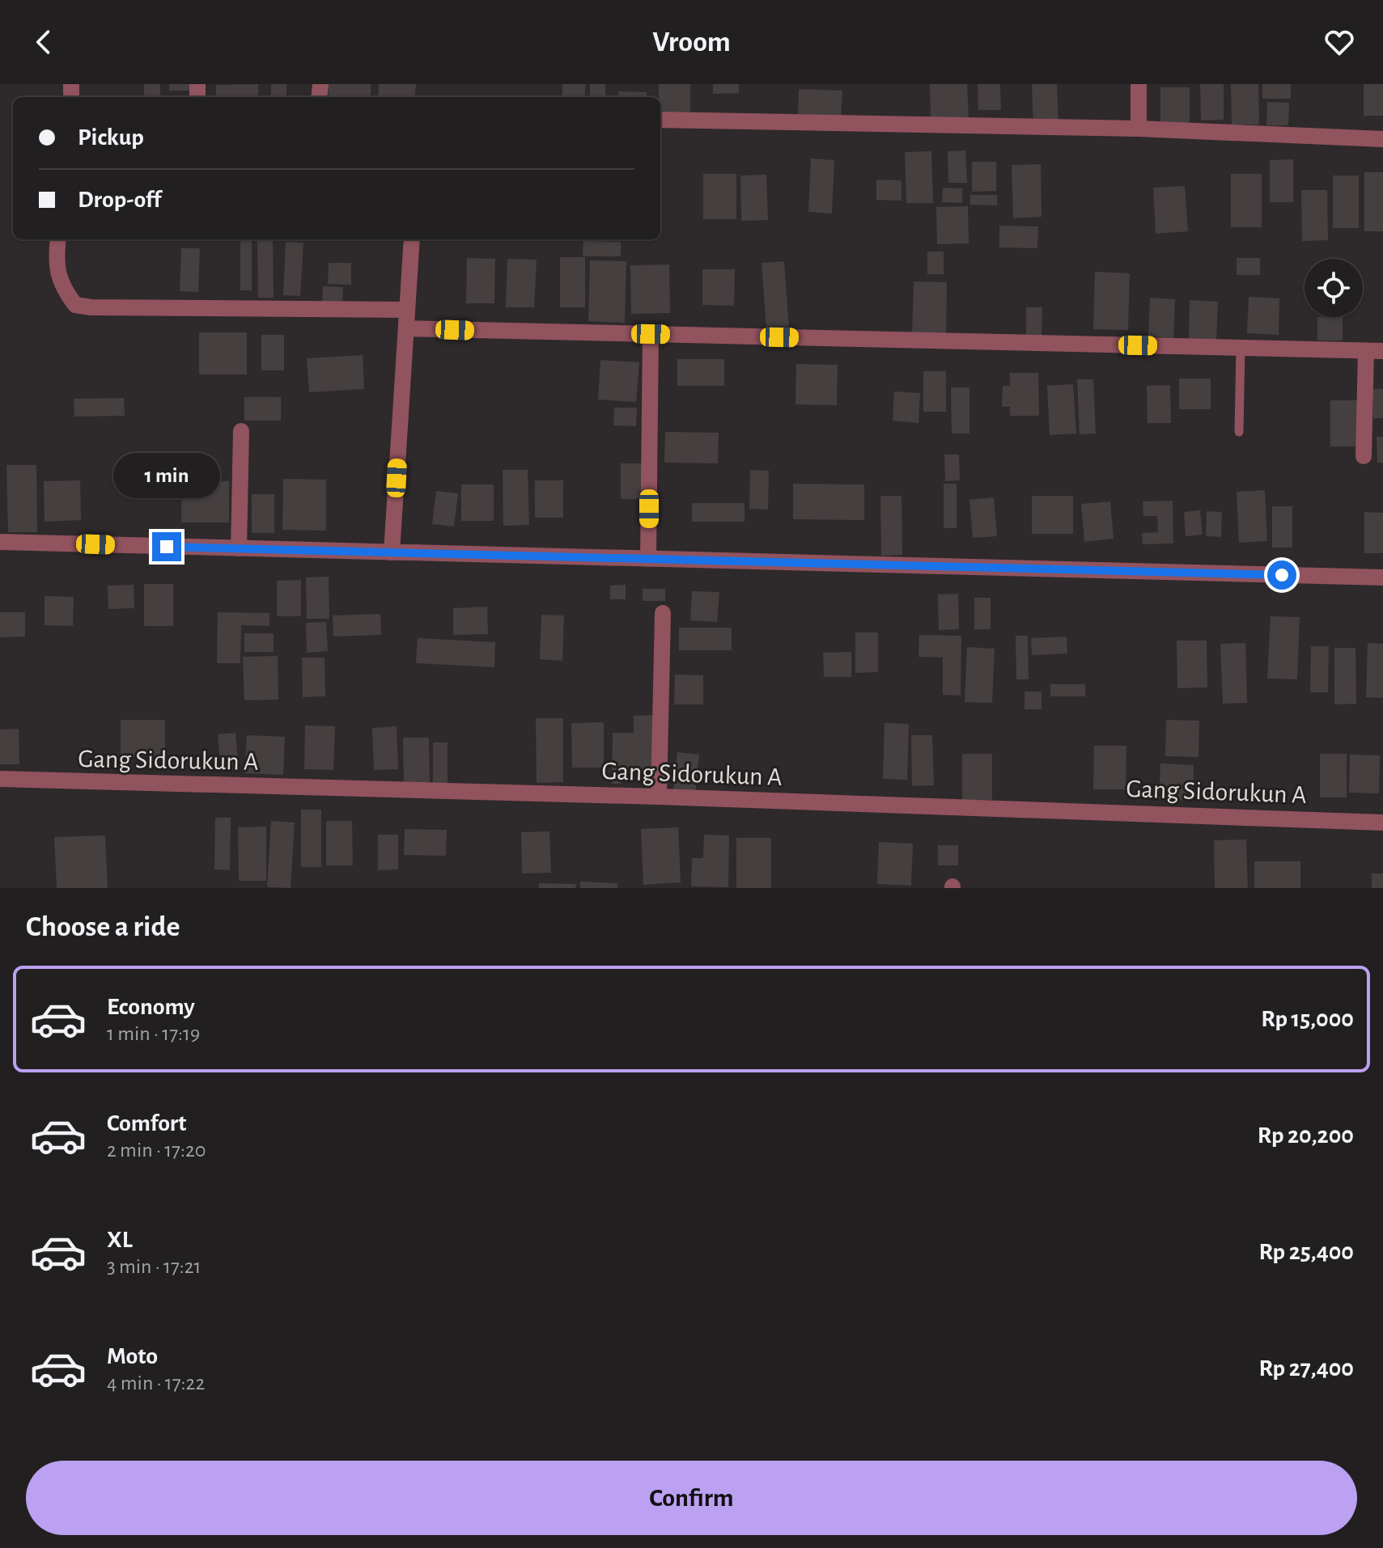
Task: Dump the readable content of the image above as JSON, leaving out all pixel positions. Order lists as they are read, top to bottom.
{
  "streets": {
    "street": ["Gang Sidorukun A"]
  },
  "page": {
    "header": "Vroom",
    "banner": ["Pickup", "Drop-off"],
    "bubble": "1 min",
    "heading": "Choose a ride",
    "list": [
      {
        "name": "Economy",
        "note": "1 min · 17:19",
        "value": "Rp 15,000"
      },
      {
        "name": "Comfort",
        "note": "2 min · 17:20",
        "value": "Rp 20,200"
      },
      {
        "name": "XL",
        "note": "3 min · 17:21",
        "value": "Rp 25,400"
      },
      {
        "name": "Moto",
        "note": "4 min · 17:22",
        "value": "Rp 27,400"
      }
    ],
    "buttons": "Confirm"
  }
}
